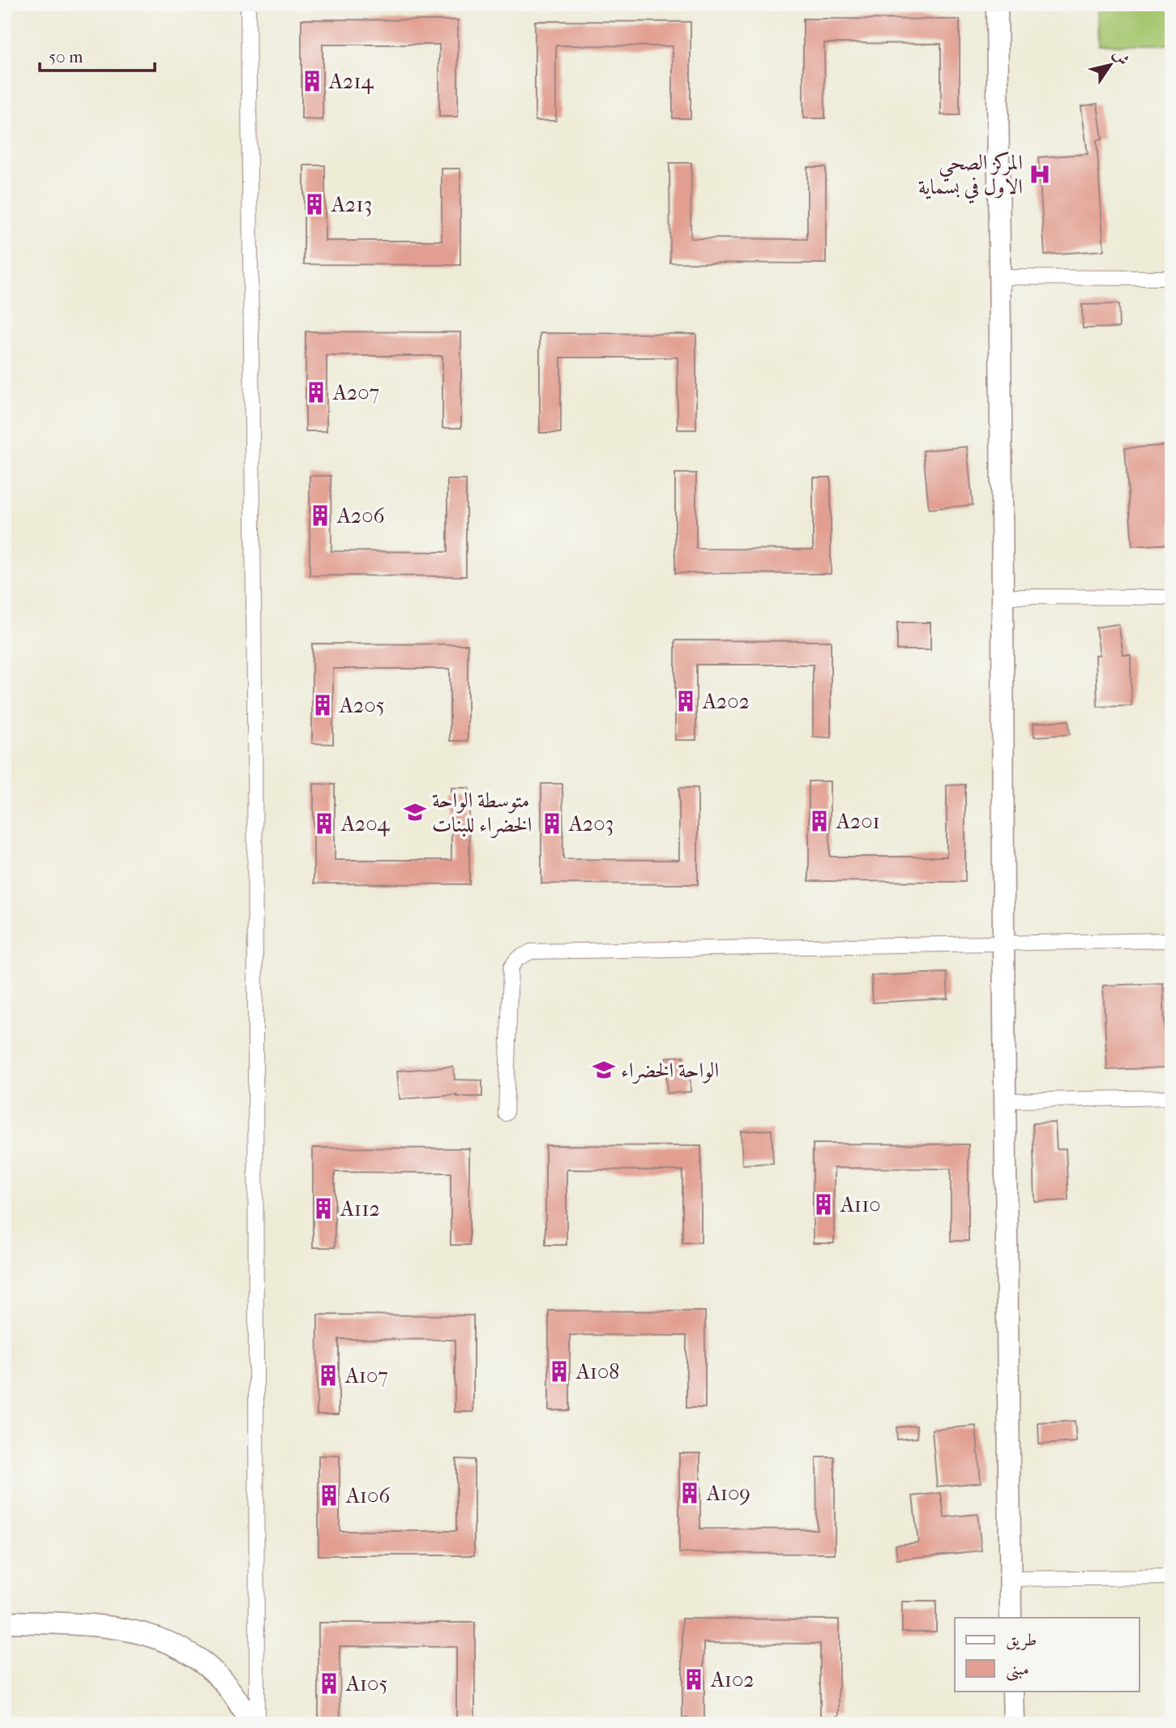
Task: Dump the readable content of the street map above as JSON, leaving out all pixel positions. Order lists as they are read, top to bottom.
{
  "places": {
    "building": [
      "A214",
      "A213",
      "A207",
      "A206",
      "A202",
      "A205",
      "A201",
      "A204",
      "A203",
      "A110",
      "A112",
      "A108",
      "A107",
      "A109",
      "A106",
      "A102",
      "A105"
    ],
    "hospital": ["المركز الصحي الاول في بسماية"],
    "school or university": ["متوسطة الواحة الخضراء للبنات", "الواحة الخضراء"]
  },
  "legend": ["طريق", "مبنى"],
  "scale_bar": "50 m",
  "north": "top right"
}
